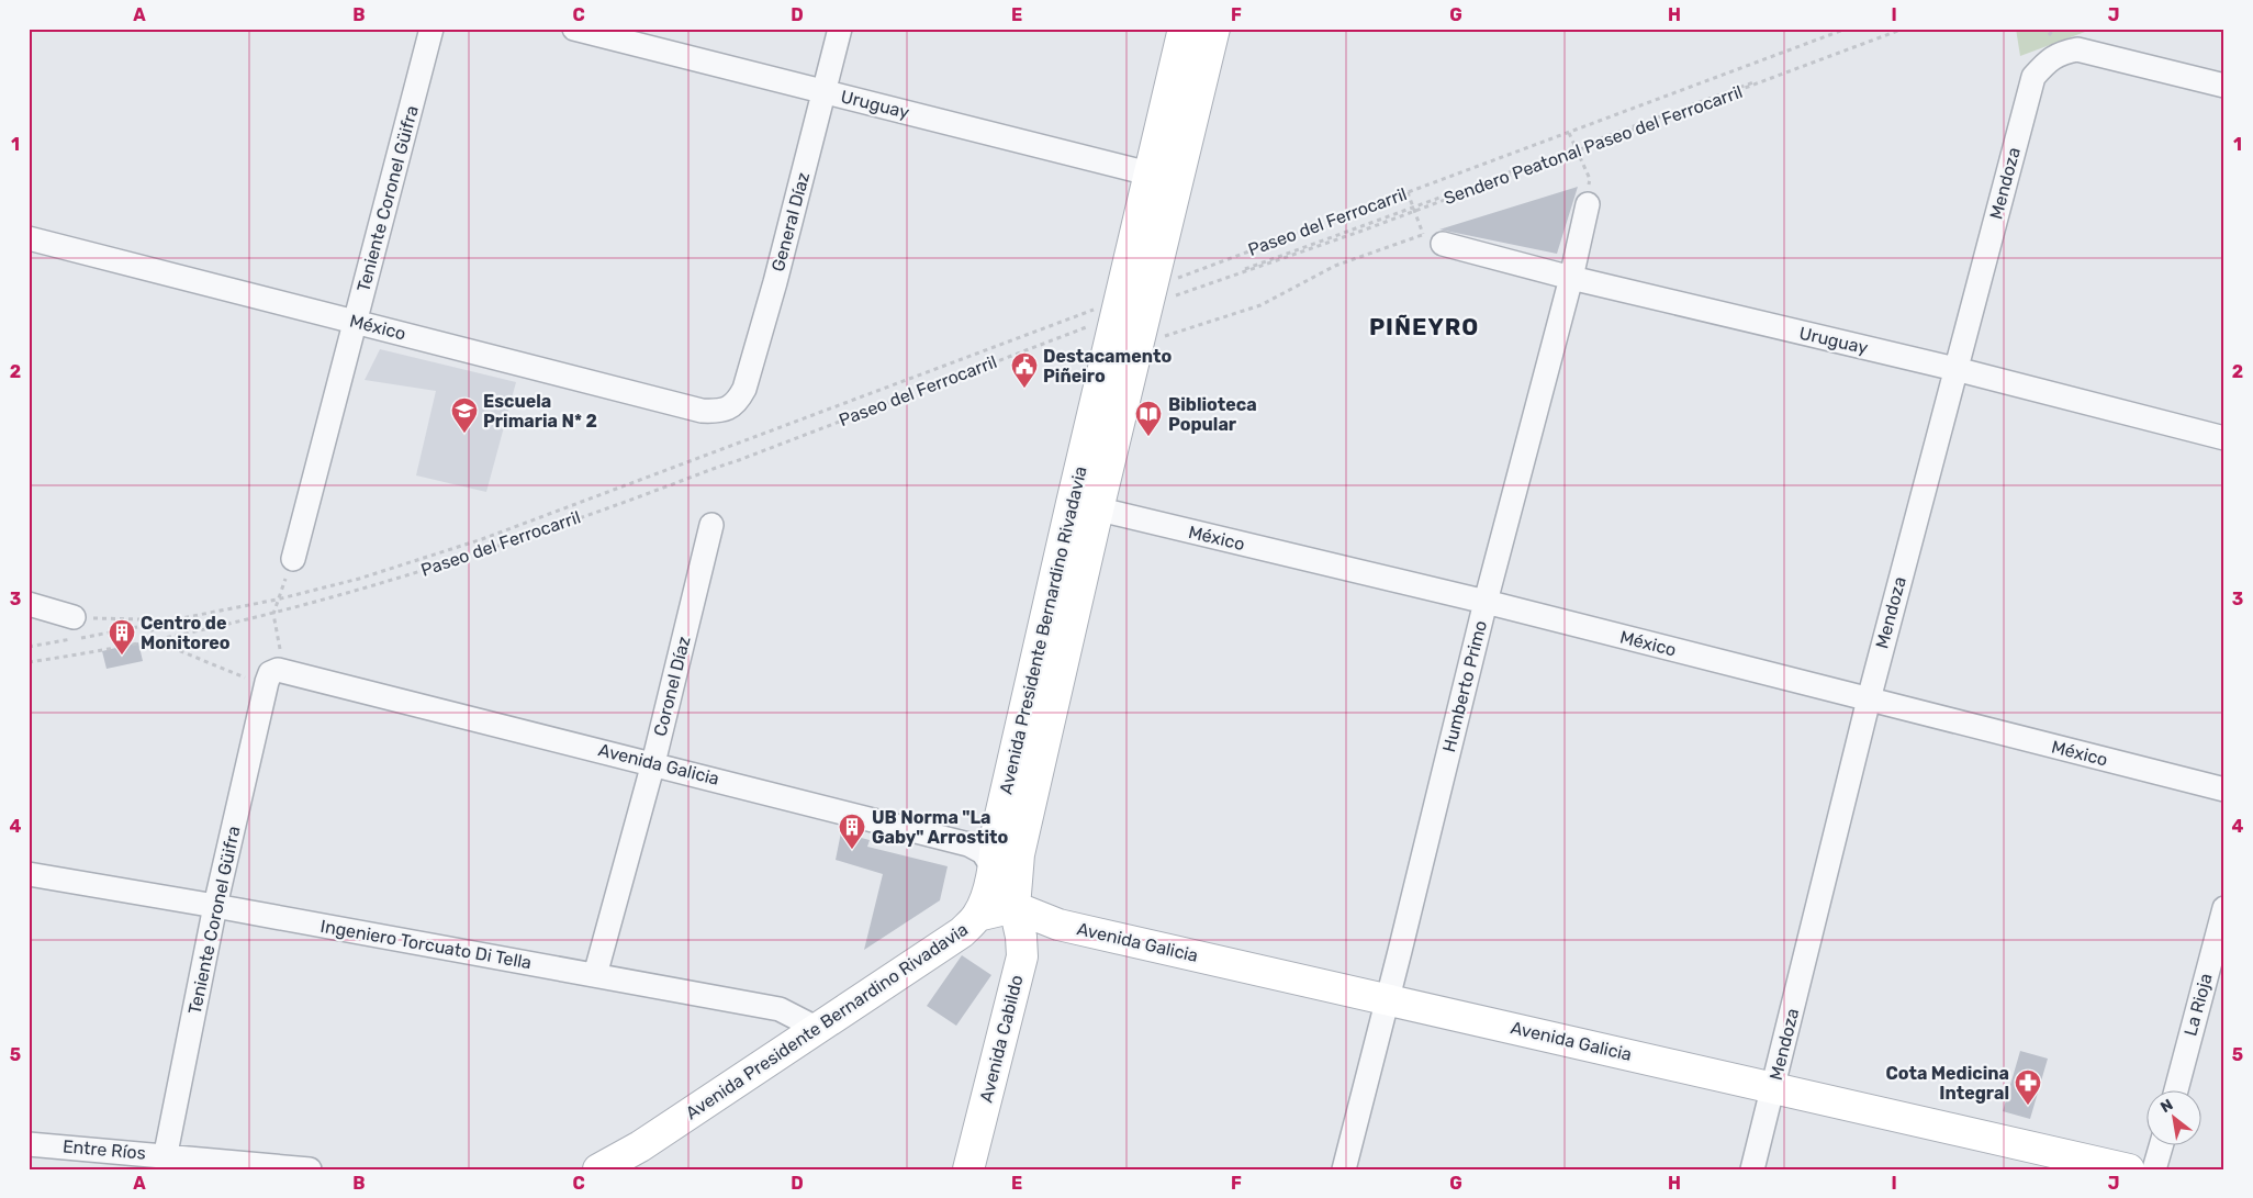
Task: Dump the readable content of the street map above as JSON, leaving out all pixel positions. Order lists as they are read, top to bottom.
{
  "streets": {
    "main road": ["Avenida Presidente Bernardino Rivadavia", "Avenida Galicia", "Avenida Cabildo"],
    "street": [
      "Uruguay",
      "Mendoza",
      "Teniente Coronel Güifra",
      "General Díaz",
      "México",
      "Coronel Díaz",
      "Humberto Primo",
      "Ingeniero Torcuato Di Tella",
      "La Rioja",
      "Entre Ríos"
    ],
    "path": ["Sendero Peatonal Paseo del Ferrocarril", "Paseo del Ferrocarril"]
  },
  "crossings": [
    ["Uruguay", "Mendoza"],
    ["Uruguay", "General Díaz"],
    ["Uruguay", "Avenida Presidente Bernardino Rivadavia"],
    ["Uruguay", "Humberto Primo"],
    ["Sendero Peatonal Paseo del Ferrocarril", "Paseo del Ferrocarril"],
    ["Sendero Peatonal Paseo del Ferrocarril", "Avenida Presidente Bernardino Rivadavia"],
    ["Mendoza", "México"],
    ["Mendoza", "Avenida Galicia"],
    ["Teniente Coronel Güifra", "México"],
    ["Teniente Coronel Güifra", "Avenida Galicia"],
    ["Teniente Coronel Güifra", "Ingeniero Torcuato Di Tella"],
    ["Teniente Coronel Güifra", "Entre Ríos"],
    ["General Díaz", "México"],
    ["Paseo del Ferrocarril", "Avenida Presidente Bernardino Rivadavia"],
    ["México", "Avenida Presidente Bernardino Rivadavia"],
    ["México", "Humberto Primo"],
    ["Avenida Presidente Bernardino Rivadavia", "Avenida Galicia"],
    ["Avenida Presidente Bernardino Rivadavia", "Ingeniero Torcuato Di Tella"],
    ["Avenida Presidente Bernardino Rivadavia", "Avenida Cabildo"],
    ["Coronel Díaz", "Avenida Galicia"],
    ["Coronel Díaz", "Ingeniero Torcuato Di Tella"],
    ["Humberto Primo", "Avenida Galicia"],
    ["Avenida Galicia", "Avenida Cabildo"]
  ],
  "districts": ["PIÑEYRO"],
  "places": {
    "public building": ["Destacamento Piñeiro"],
    "school or university": ["Escuela Primaria N* 2"],
    "library": ["Biblioteca Popular"],
    "building": ["Centro de Monitoreo", "UB Norma \"La Gaby\" Arrostito"],
    "pharmacy": ["Cota Medicina Integral"]
  },
  "north": "top left",
  "grid": {
    "columns": [
      "A",
      "B",
      "C",
      "D",
      "E",
      "F",
      "G",
      "H",
      "I",
      "J"
    ],
    "rows": [
      "1",
      "2",
      "3",
      "4",
      "5"
    ]
  }
}
